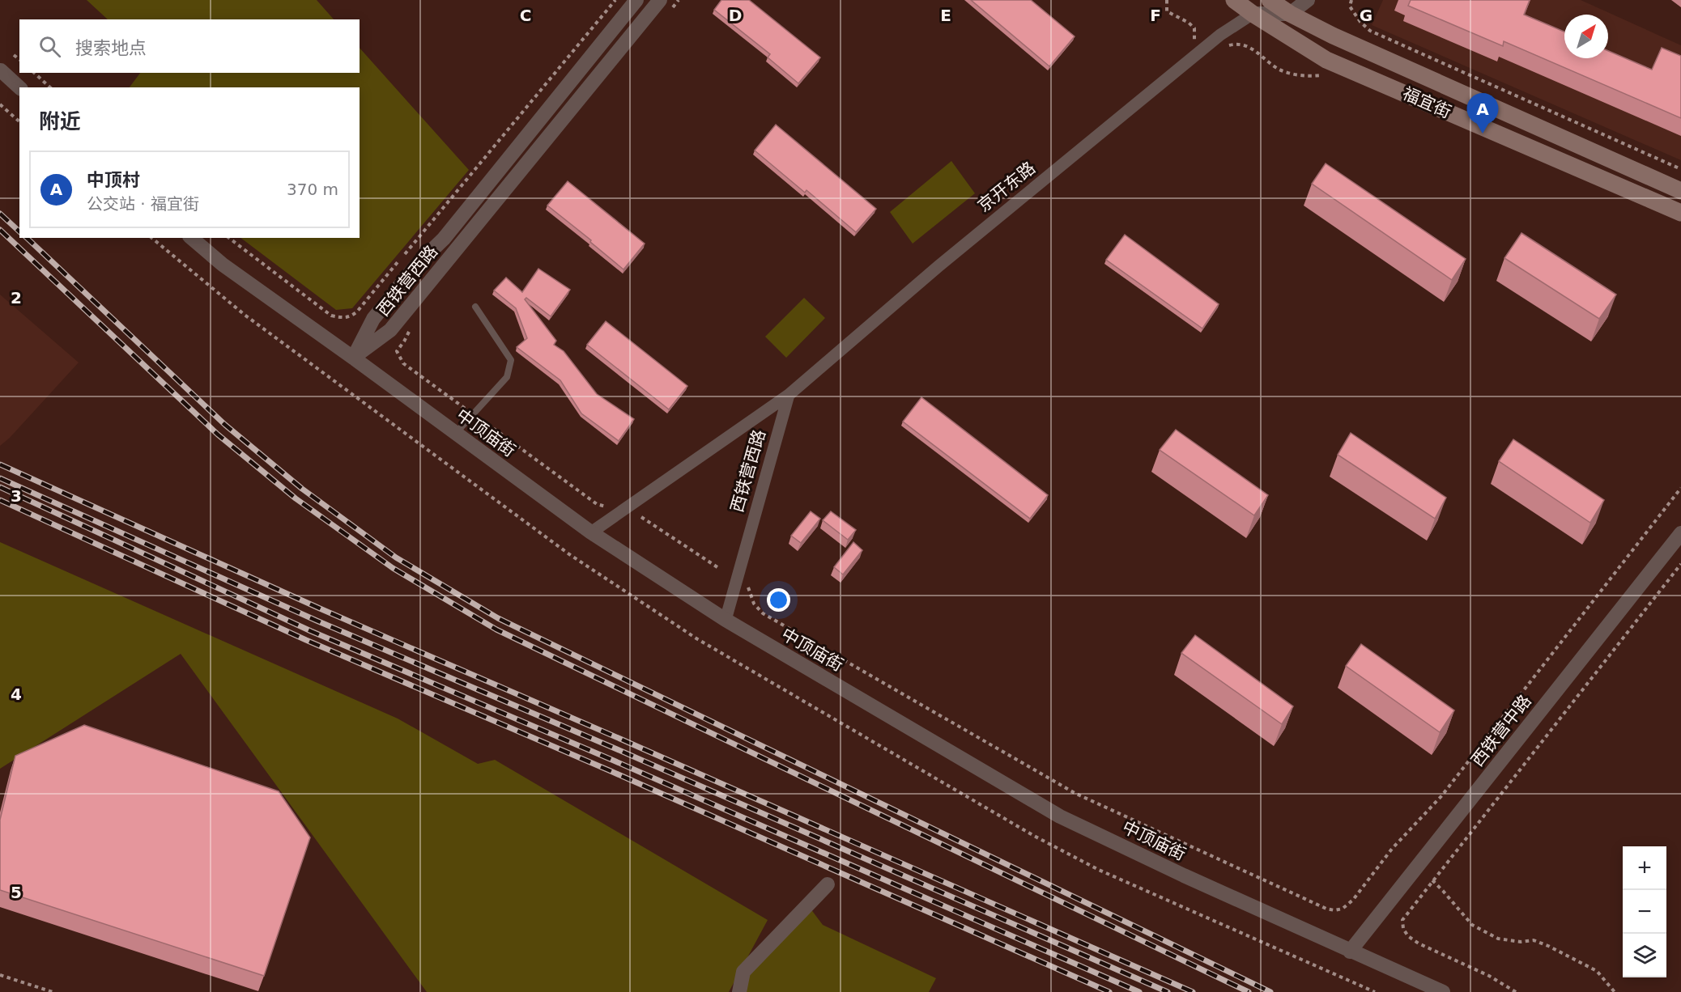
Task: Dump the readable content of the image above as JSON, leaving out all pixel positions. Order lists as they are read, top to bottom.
{
  "streets": {
    "main road": ["福宜街"],
    "street": [
      "京开东路",
      "西铁营西路",
      "中顶庙街",
      "西铁营中路"
    ]
  },
  "crossings": [
    ["福宜街", "京开东路"],
    ["京开东路", "西铁营西路"],
    ["西铁营西路", "中顶庙街"],
    ["中顶庙街", "西铁营中路"]
  ],
  "north": "top right",
  "page": {
    "search": "搜索地点",
    "heading": "附近",
    "pins": "A",
    "list": [
      {
        "mark": "A",
        "name": "中顶村",
        "note": "公交站 · 福宜街",
        "value": "370 m"
      }
    ],
    "map_buttons": ["+", "−"]
  },
  "grid": {
    "columns": [
      "C",
      "D",
      "E",
      "F",
      "G"
    ],
    "rows": [
      "2",
      "3",
      "4",
      "5"
    ]
  }
}
